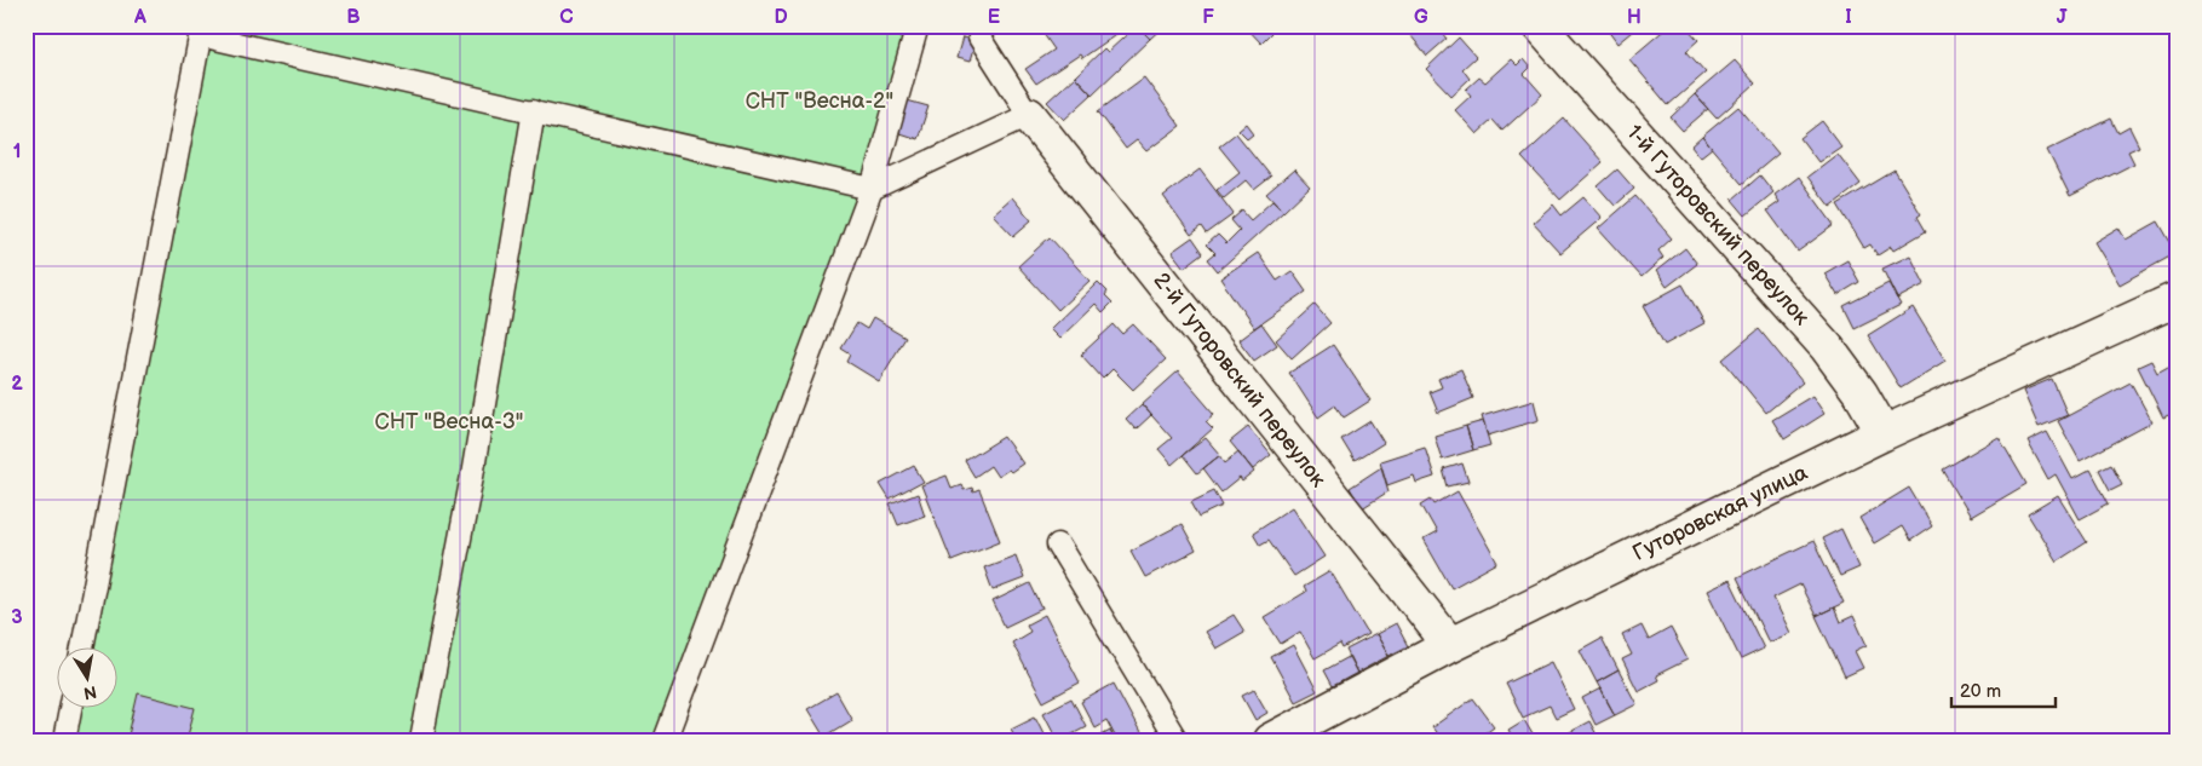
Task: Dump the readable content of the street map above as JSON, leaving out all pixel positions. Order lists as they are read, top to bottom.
{
  "streets": {
    "street": ["1-й Гуторовский переулок", "2-й Гуторовский переулок", "Гуторовская улица"]
  },
  "crossings": [
    ["1-й Гуторовский переулок", "Гуторовская улица"],
    ["2-й Гуторовский переулок", "Гуторовская улица"]
  ],
  "parks": ["СНТ \"Весна-2\"", "СНТ \"Весна-3\""],
  "scale_bar": "20 m",
  "north": "bottom",
  "grid": {
    "columns": [
      "A",
      "B",
      "C",
      "D",
      "E",
      "F",
      "G",
      "H",
      "I",
      "J"
    ],
    "rows": ["1", "2", "3"]
  }
}
